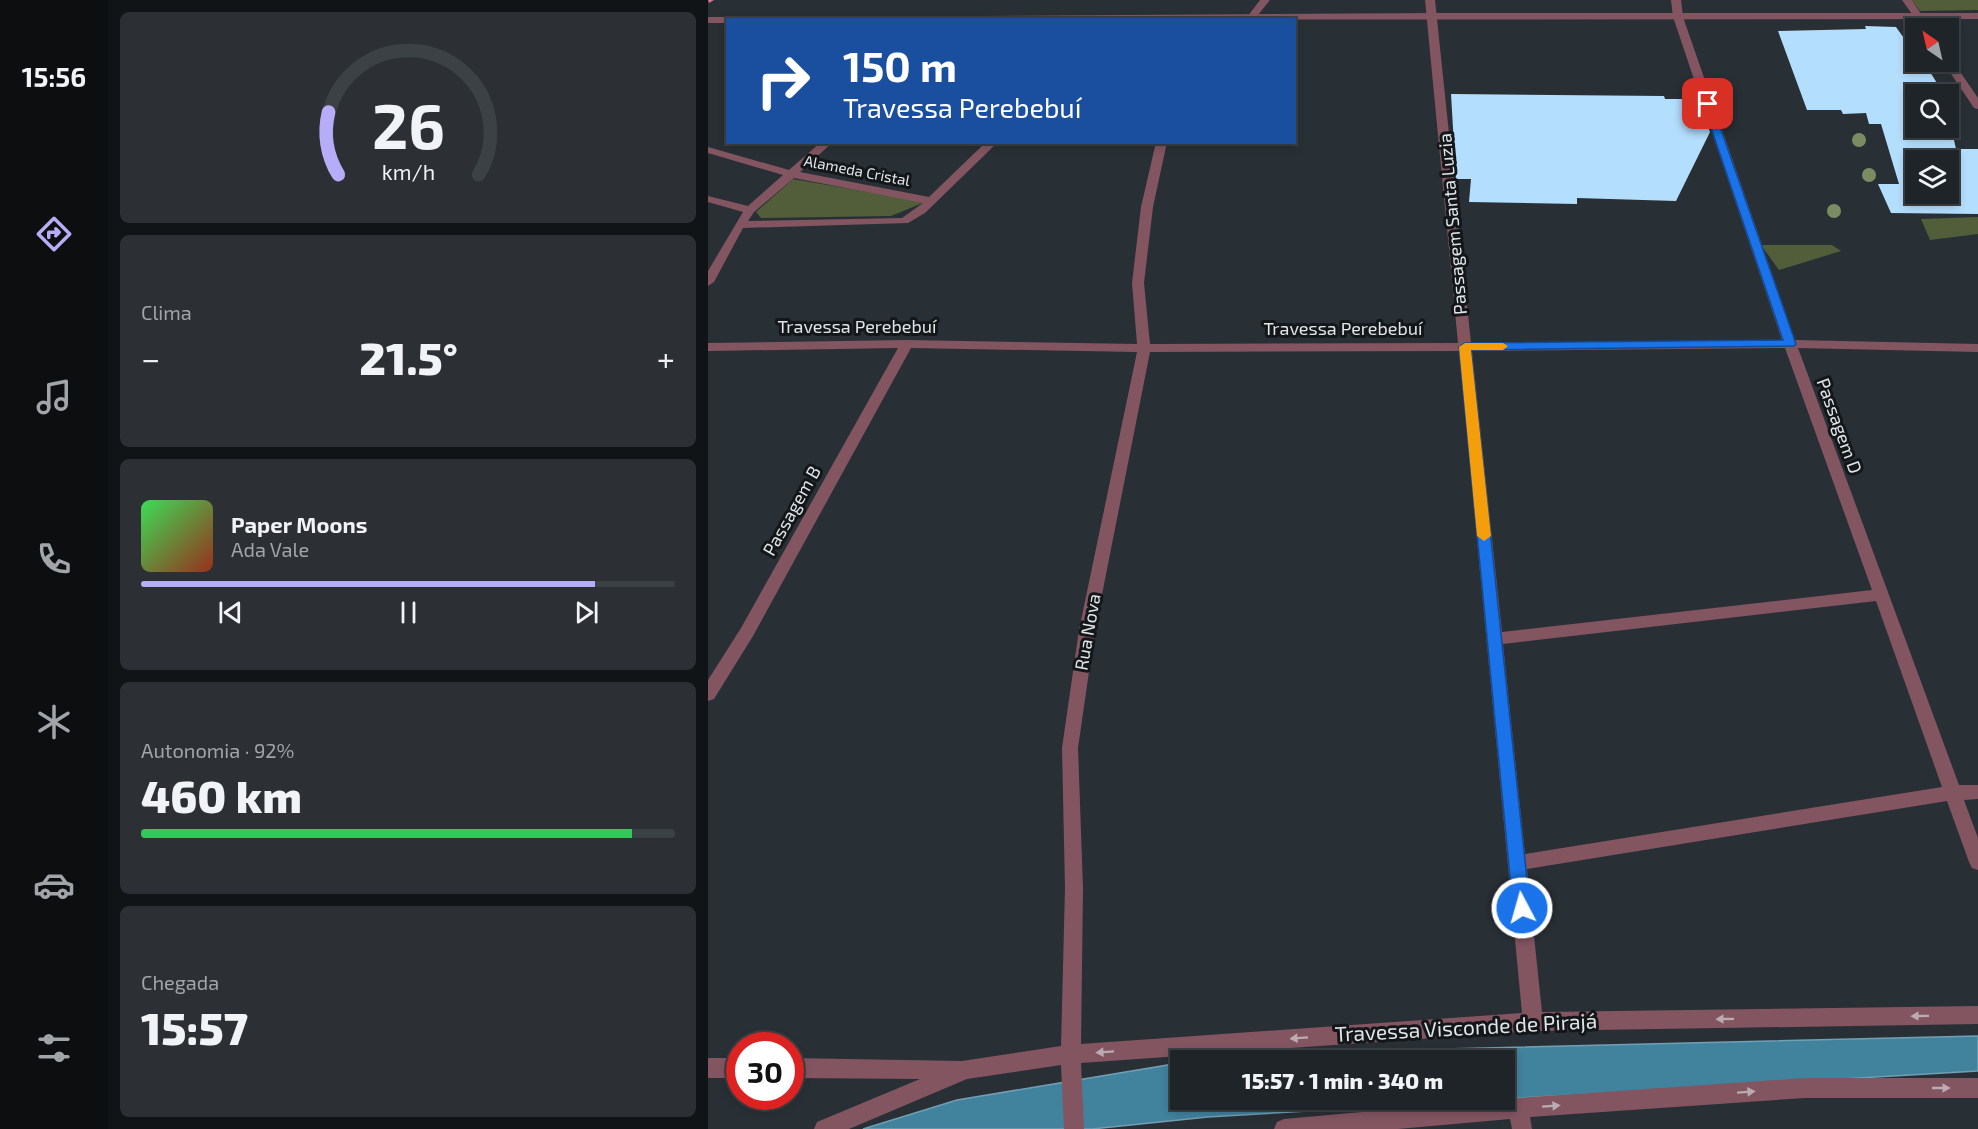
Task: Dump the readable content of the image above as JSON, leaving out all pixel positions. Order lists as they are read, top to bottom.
{
  "streets": {
    "street": [
      "Alameda Cristal",
      "Passagem Santa Luzia",
      "Travessa Perebebuí",
      "Passagem D",
      "Passagem B",
      "Rua Nova",
      "Travessa Visconde de Pirajá"
    ]
  },
  "crossings": [
    ["Passagem Santa Luzia", "Travessa Perebebuí"],
    ["Passagem Santa Luzia", "Travessa Visconde de Pirajá"],
    ["Travessa Perebebuí", "Passagem D"],
    ["Travessa Perebebuí", "Passagem B"],
    ["Travessa Perebebuí", "Rua Nova"],
    ["Rua Nova", "Travessa Visconde de Pirajá"]
  ],
  "north": "top left",
  "page": {
    "tabs": "15:56",
    "turn": ["150 m", "Travessa Perebebuí"],
    "tile": [
      "Clima",
      ["Autonomia · 92%", "460 km"],
      ["Chegada", "15:57"]
    ],
    "heat": ["−", "21.5°", "+"],
    "song": ["Paper Moons", "Ada Vale"],
    "limit": "30",
    "trip": "15:57 · 1 min · 340 m",
    "gauge": ["26", "km/h"]
  }
}
